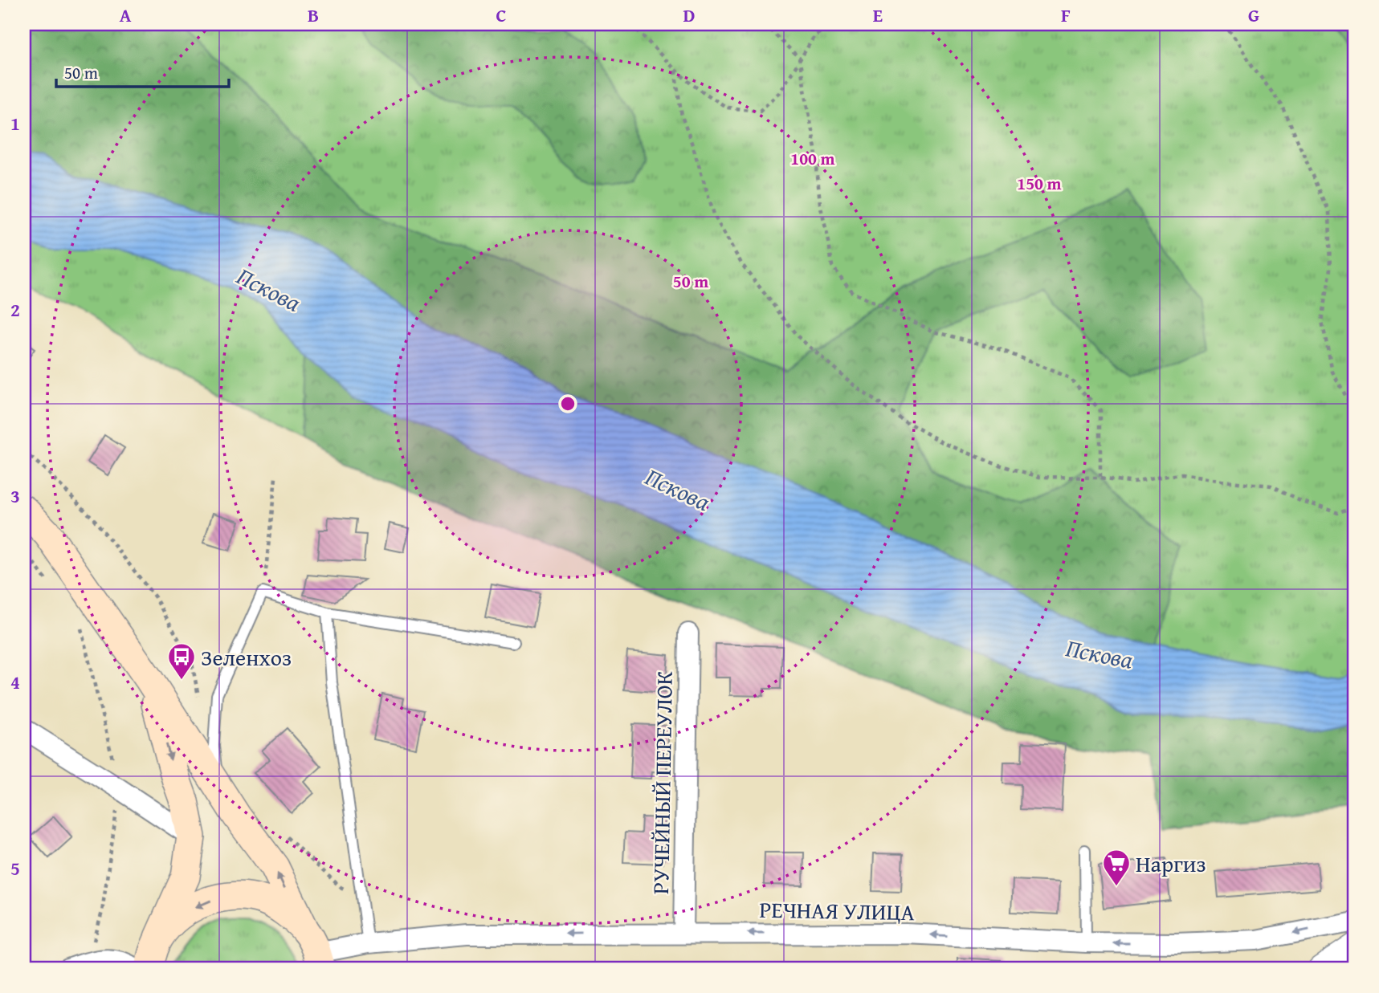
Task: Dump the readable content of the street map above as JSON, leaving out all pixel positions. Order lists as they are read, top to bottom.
{
  "streets": {
    "street": ["РУЧЕЙНЫЙ ПЕРЕУЛОК", "РЕЧНАЯ УЛИЦА"]
  },
  "crossings": [
    ["РУЧЕЙНЫЙ ПЕРЕУЛОК", "РЕЧНАЯ УЛИЦА"]
  ],
  "one_way": ["РЕЧНАЯ УЛИЦА"],
  "water": ["Пскова"],
  "places": {
    "bus stop": ["Зеленхоз"],
    "supermarket": ["Наргиз"]
  },
  "scale_bar": "50 m",
  "grid": {
    "columns": [
      "A",
      "B",
      "C",
      "D",
      "E",
      "F",
      "G"
    ],
    "rows": [
      "1",
      "2",
      "3",
      "4",
      "5"
    ]
  },
  "rings": ["100 m", "150 m", "50 m"]
}
